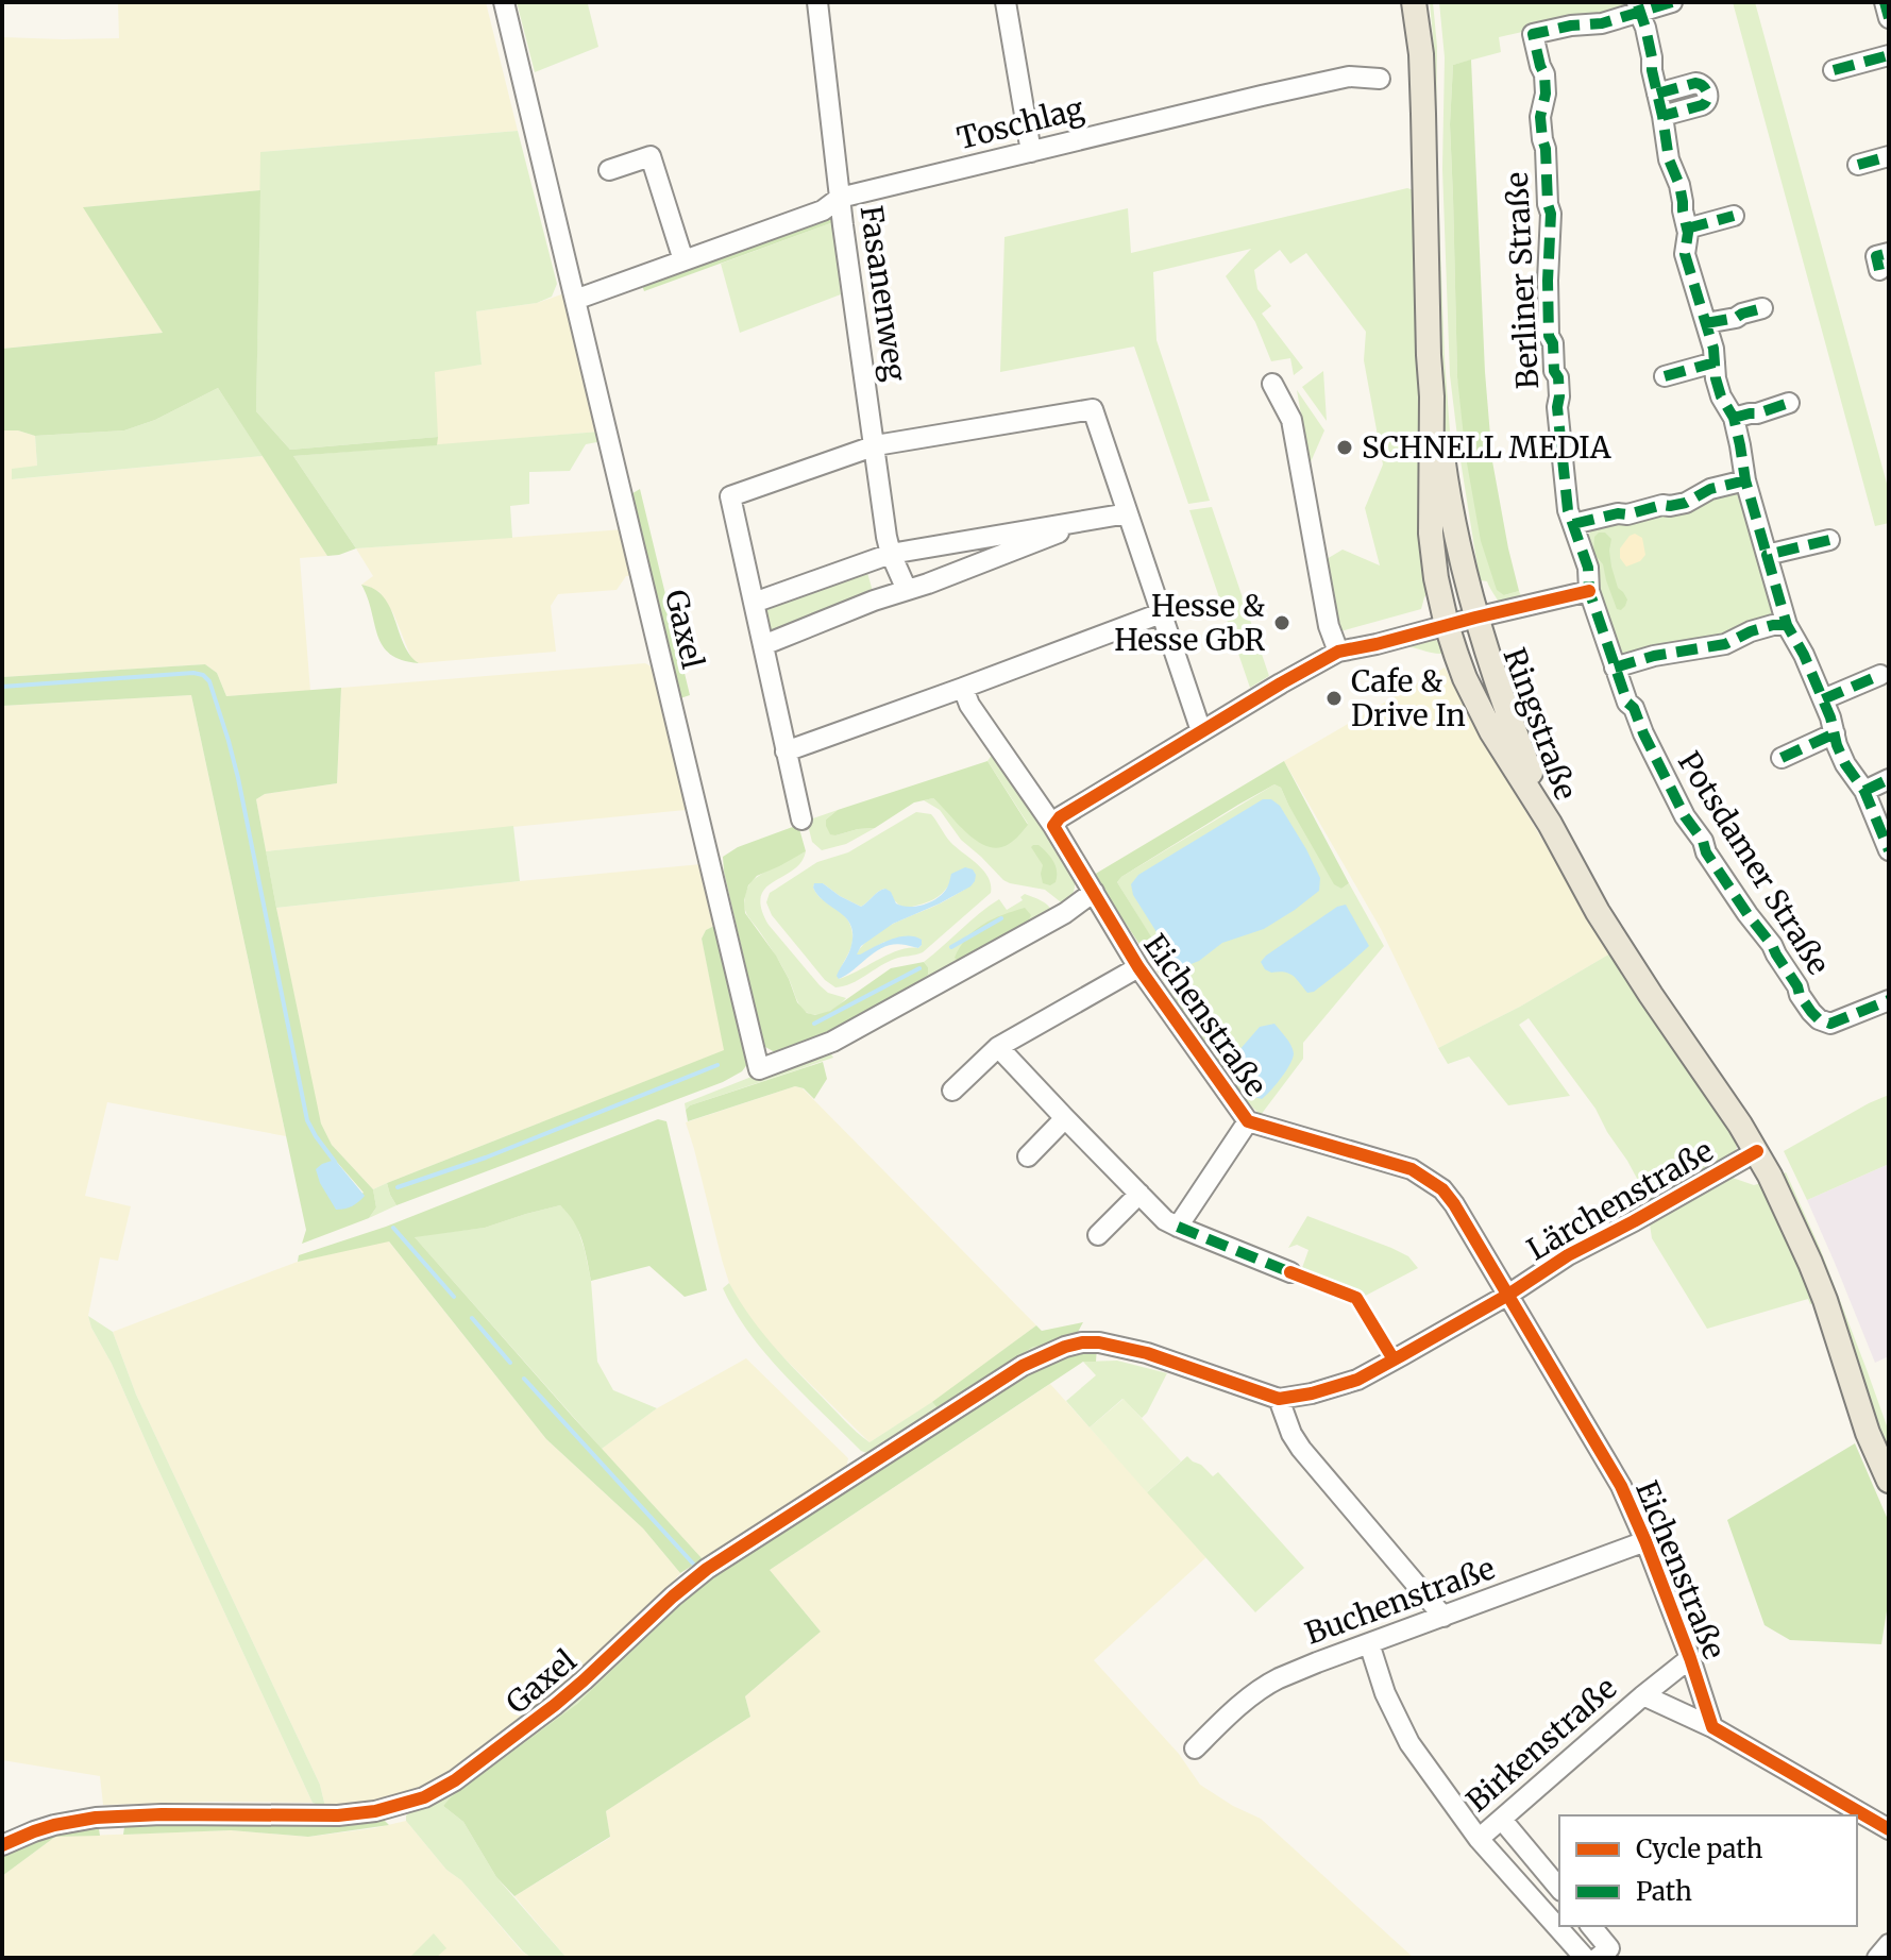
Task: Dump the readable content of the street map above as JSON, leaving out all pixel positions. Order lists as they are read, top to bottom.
{
  "streets": {
    "main road": ["Ringstraße"],
    "street": [
      "Toschlag",
      "Berliner Straße",
      "Fasanenweg",
      "Gaxel",
      "Potsdamer Straße",
      "Eichenstraße",
      "Lärchenstraße",
      "Buchenstraße",
      "Birkenstraße"
    ]
  },
  "crossings": [
    ["Toschlag", "Fasanenweg"],
    ["Toschlag", "Gaxel"],
    ["Berliner Straße", "Potsdamer Straße"],
    ["Gaxel", "Eichenstraße"],
    ["Gaxel", "Lärchenstraße"],
    ["Ringstraße", "Lärchenstraße"],
    ["Eichenstraße", "Lärchenstraße"],
    ["Eichenstraße", "Buchenstraße"],
    ["Eichenstraße", "Birkenstraße"]
  ],
  "places": ["SCHNELL MEDIA", "Hesse & Hesse GbR", "Cafe & Drive In"],
  "legend": ["Cycle path", "Path"]
}
